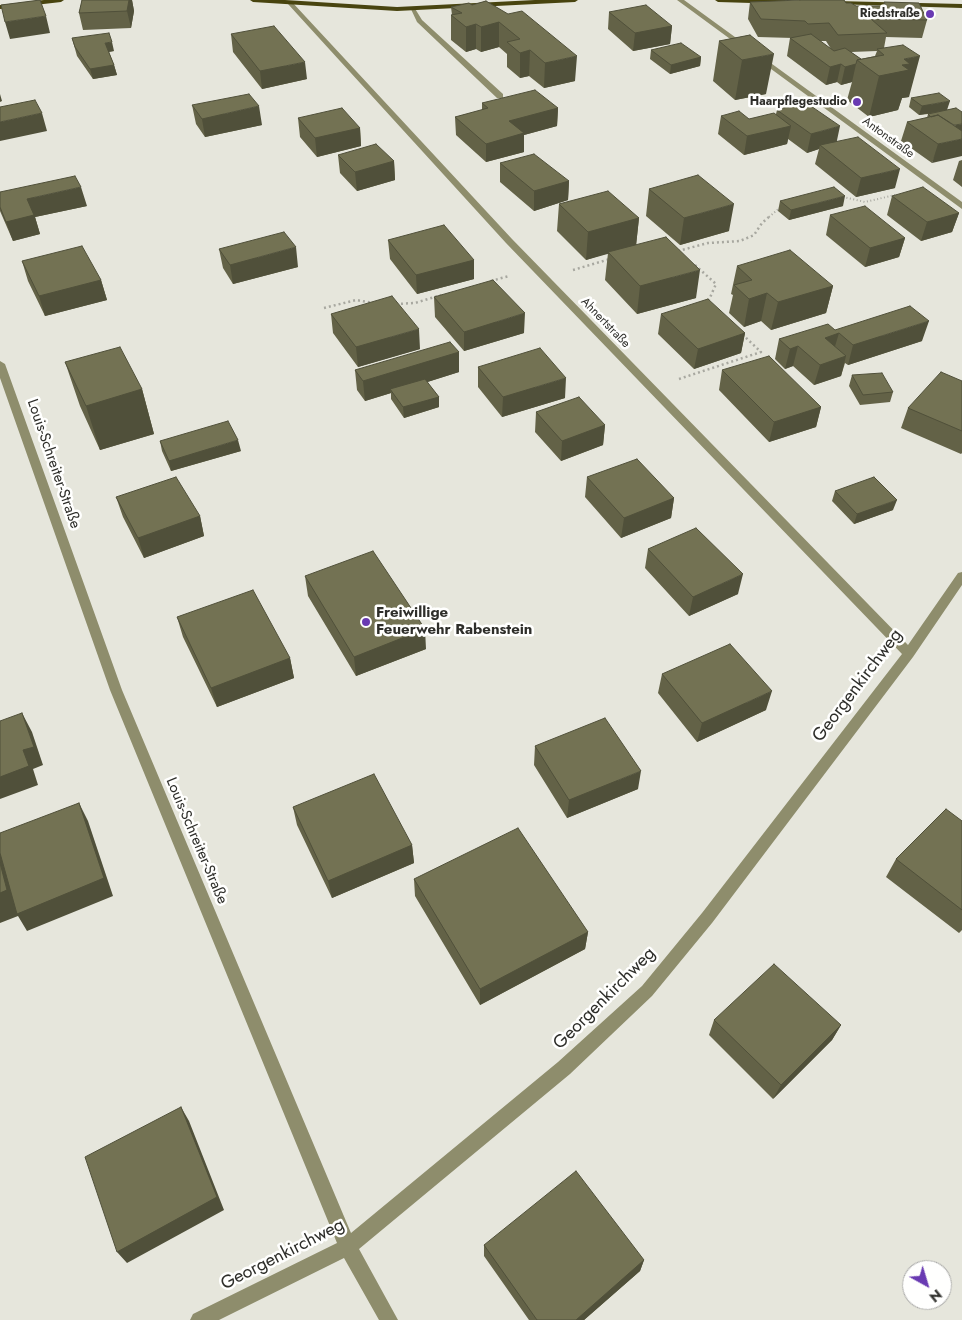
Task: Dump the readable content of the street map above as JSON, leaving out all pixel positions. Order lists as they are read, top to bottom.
{
  "streets": {
    "street": [
      "Antonstraße",
      "Ahnertstraße",
      "Louis-Schreiter-Straße",
      "Georgenkirchweg"
    ]
  },
  "crossings": [
    ["Ahnertstraße", "Georgenkirchweg"],
    ["Louis-Schreiter-Straße", "Georgenkirchweg"]
  ],
  "places": ["Riedstraße", "Haarpflegestudio", "Freiwillige Feuerwehr Rabenstein"],
  "north": "bottom right"
}
